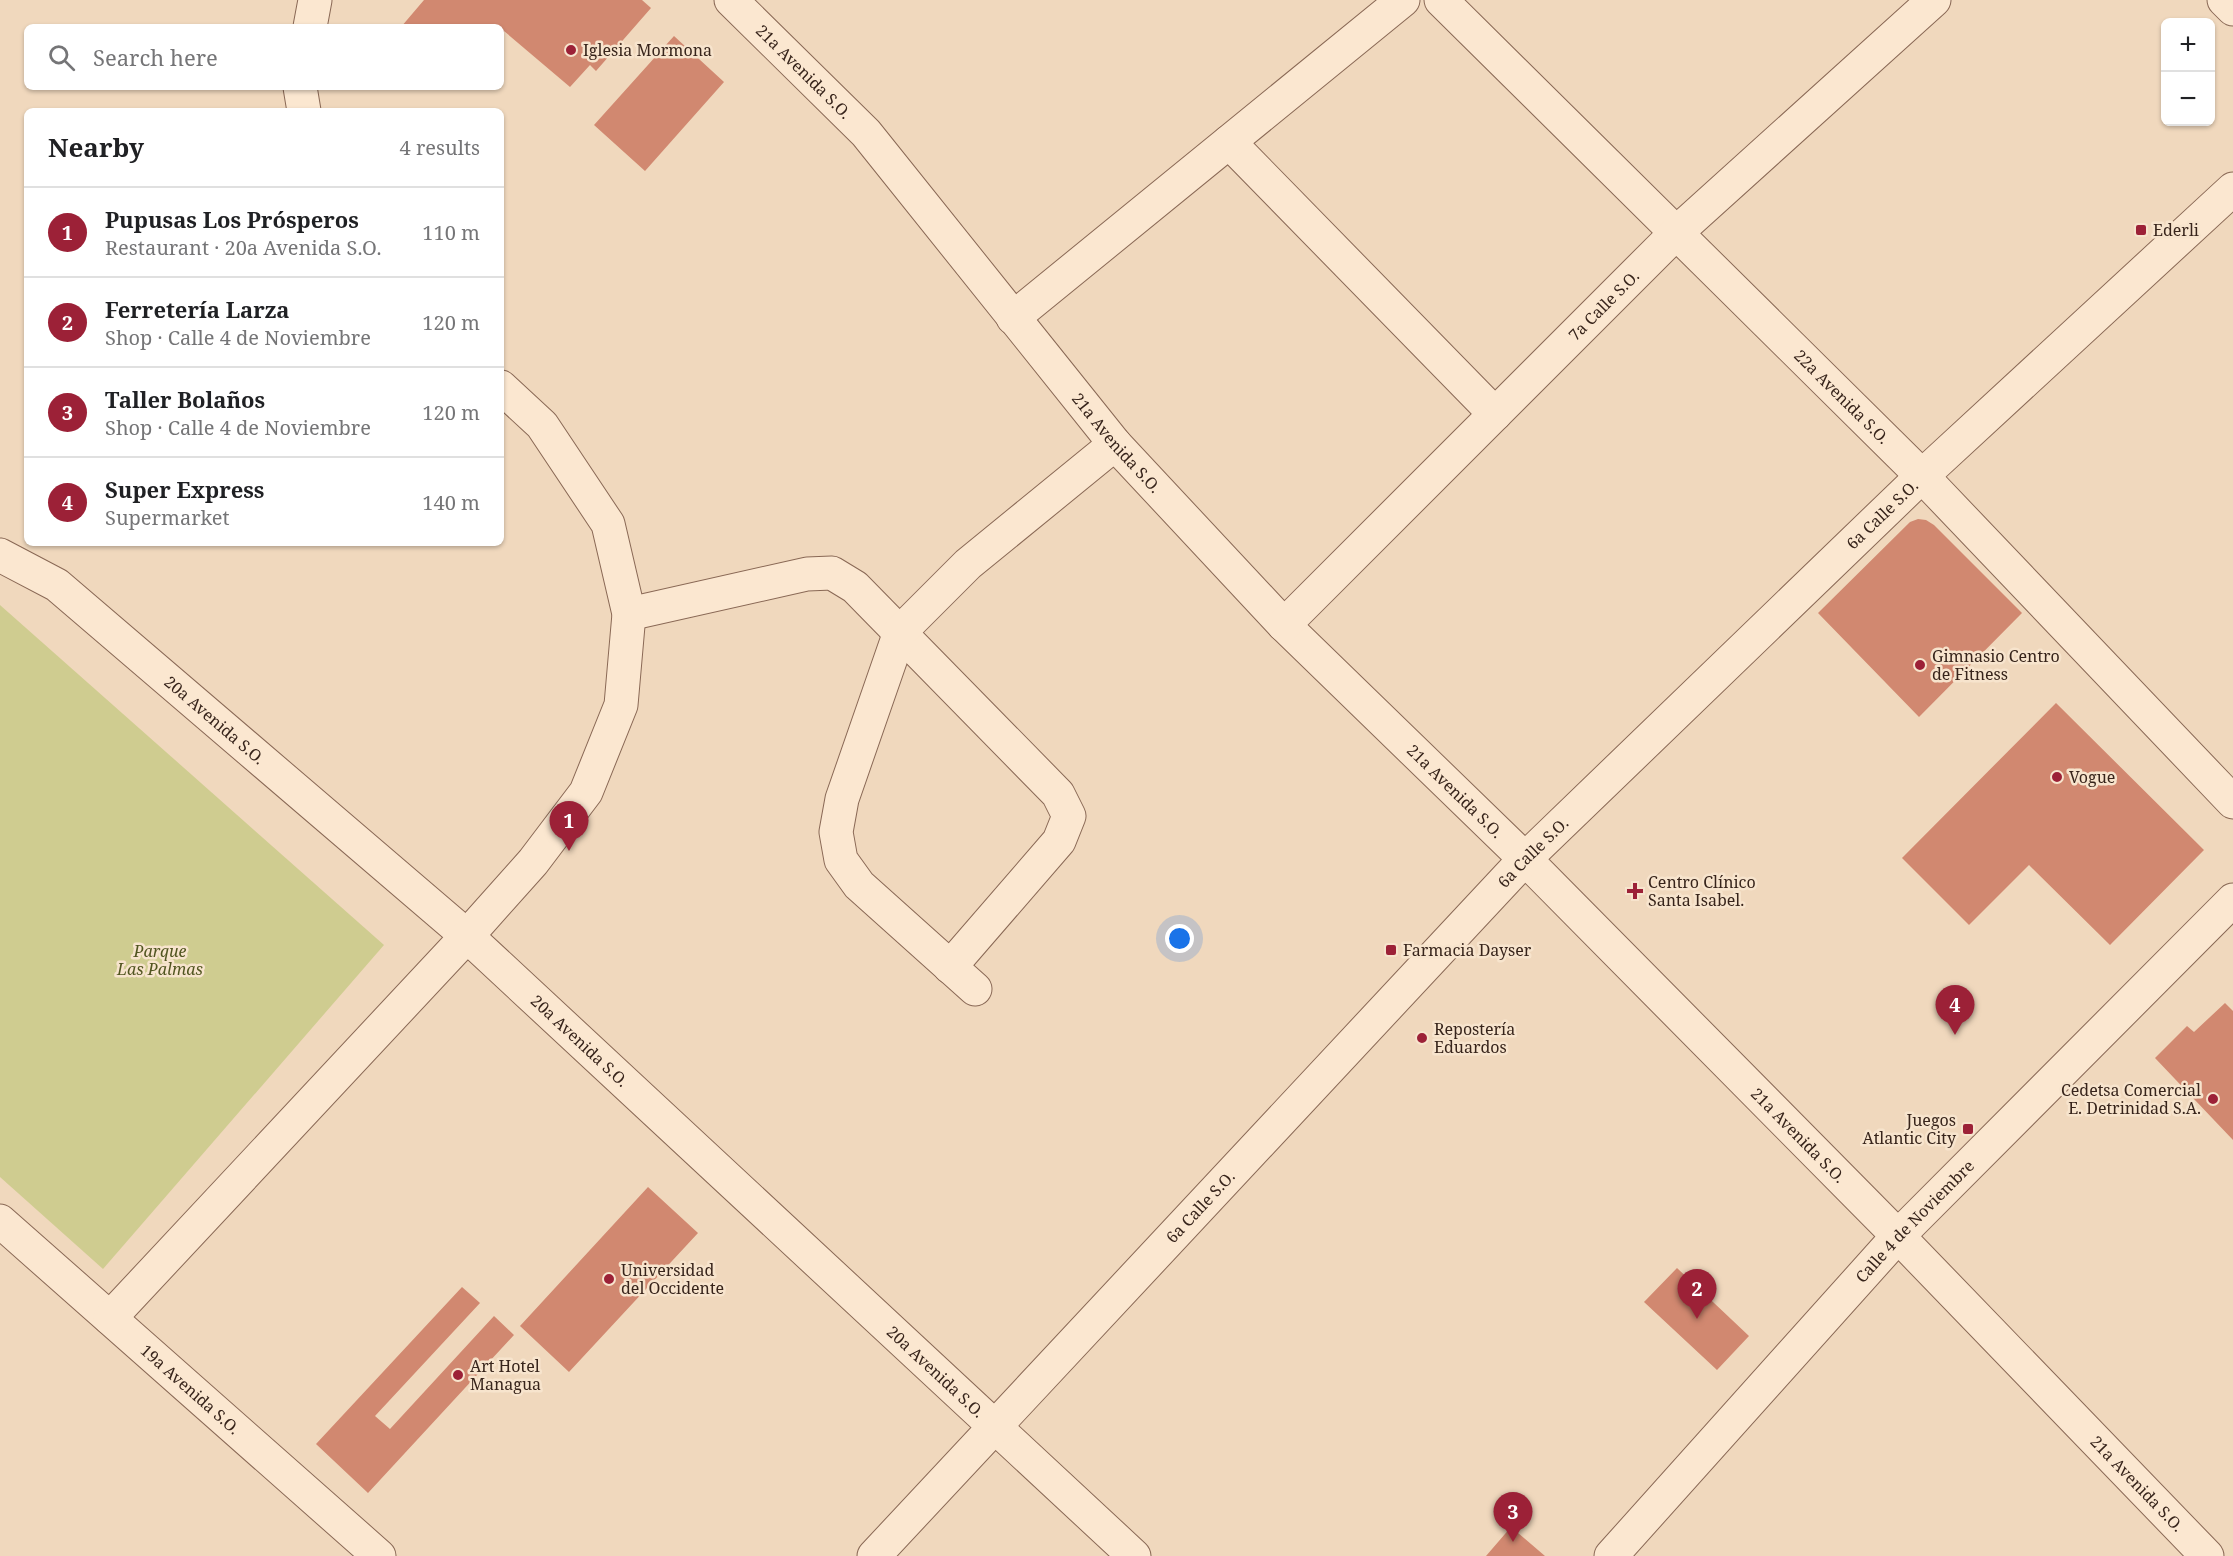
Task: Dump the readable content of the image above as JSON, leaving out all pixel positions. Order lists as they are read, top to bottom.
{
  "streets": {
    "street": [
      "21a Avenida S.O.",
      "7a Calle S.O.",
      "22a Avenida S.O.",
      "6a Calle S.O.",
      "20a Avenida S.O.",
      "Calle 4 de Noviembre",
      "19a Avenida S.O."
    ]
  },
  "crossings": [
    ["21a Avenida S.O.", "7a Calle S.O."],
    ["21a Avenida S.O.", "6a Calle S.O."],
    ["21a Avenida S.O.", "Calle 4 de Noviembre"],
    ["7a Calle S.O.", "22a Avenida S.O."],
    ["22a Avenida S.O.", "6a Calle S.O."],
    ["6a Calle S.O.", "20a Avenida S.O."]
  ],
  "parks": ["Parque Las Palmas"],
  "places": {
    "other": [
      "Iglesia Mormona",
      "Gimnasio Centro de Fitness",
      "Vogue",
      "Repostería Eduardos",
      "Cedetsa Comercial E. Detrinidad S.A.",
      "Universidad del Occidente",
      "Art Hotel Managua"
    ],
    "transit": ["Ederli", "Farmacia Dayser", "Juegos Atlantic City"],
    "health": ["Centro Clínico Santa Isabel."]
  },
  "page": {
    "map_buttons": ["+", "−"],
    "search": "Search here",
    "heading": ["Nearby", "4 results"],
    "list": [
      {
        "mark": "1",
        "name": "Pupusas Los Prósperos",
        "note": "Restaurant · 20a Avenida S.O.",
        "value": "110 m"
      },
      {
        "mark": "2",
        "name": "Ferretería Larza",
        "note": "Shop · Calle 4 de Noviembre",
        "value": "120 m"
      },
      {
        "mark": "3",
        "name": "Taller Bolaños",
        "note": "Shop · Calle 4 de Noviembre",
        "value": "120 m"
      },
      {
        "mark": "4",
        "name": "Super Express",
        "note": "Supermarket",
        "value": "140 m"
      }
    ],
    "pins": [
      "1",
      "4",
      "2",
      "3"
    ]
  }
}
